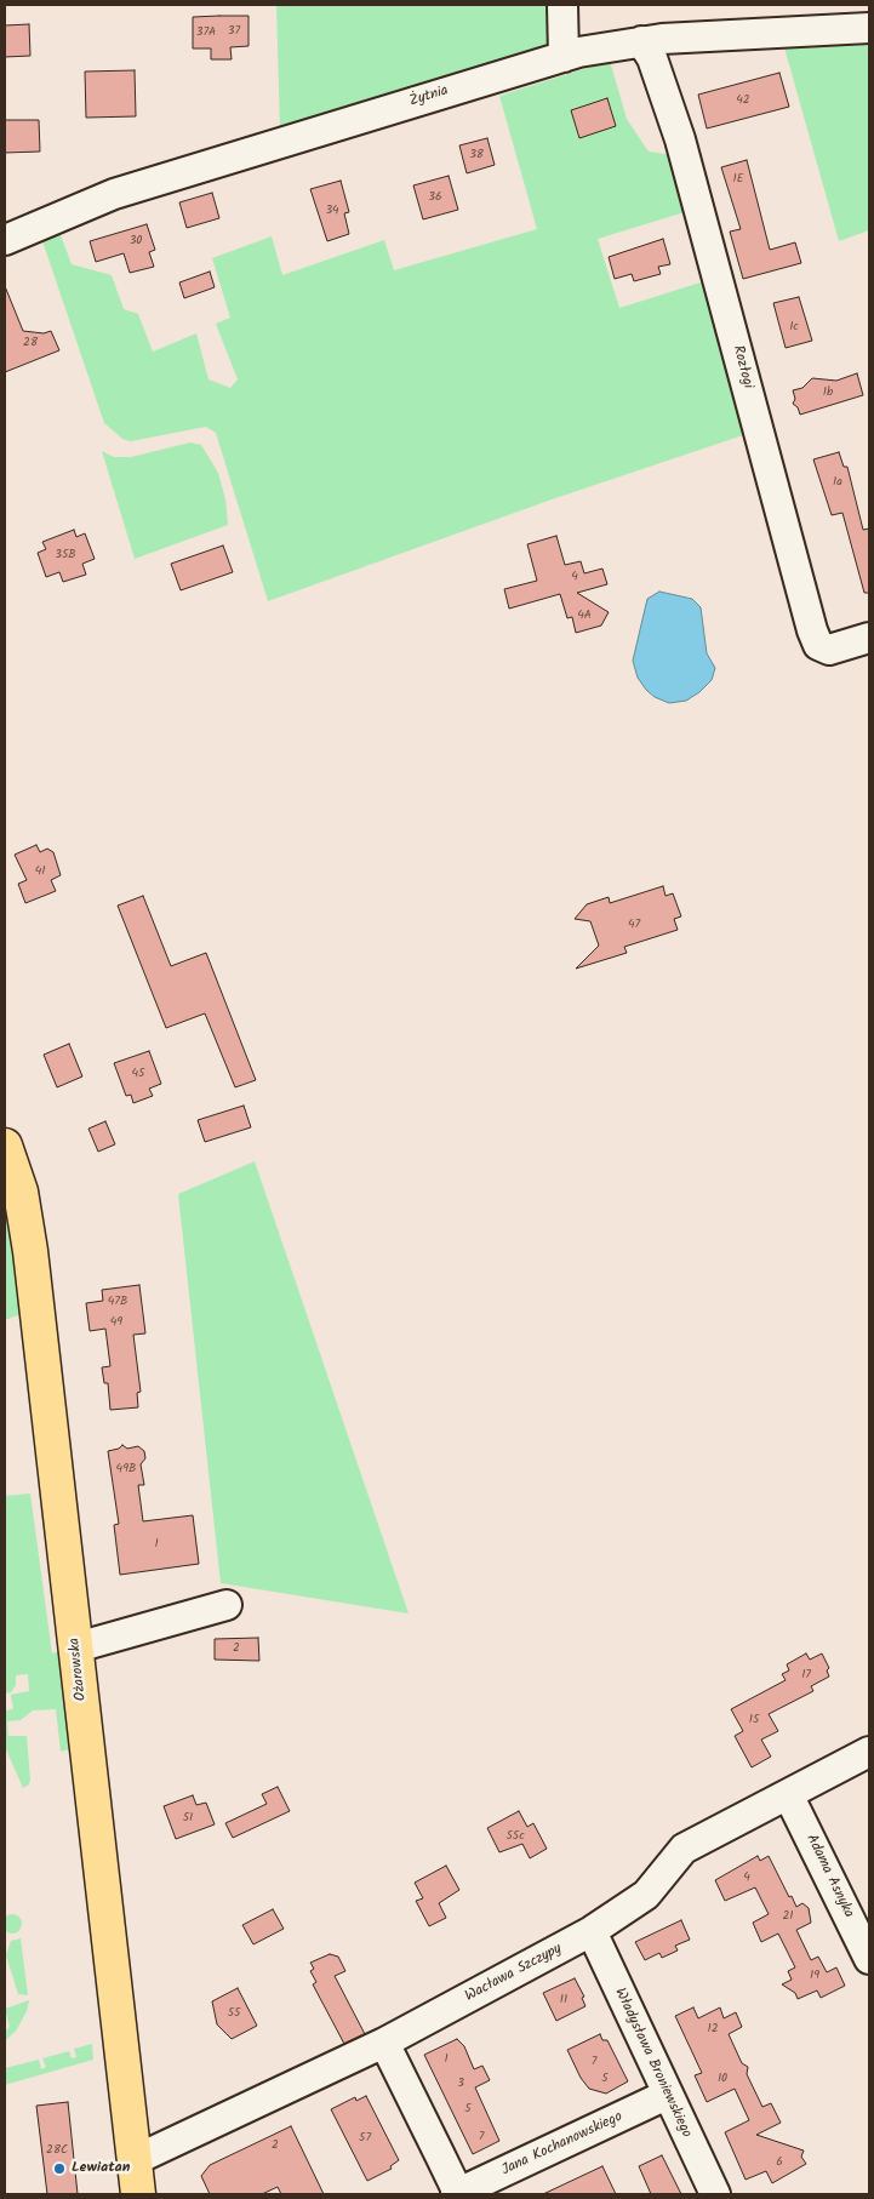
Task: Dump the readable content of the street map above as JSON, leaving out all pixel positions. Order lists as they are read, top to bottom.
{
  "streets": {
    "main road": ["Ożarowska"],
    "street": [
      "Żytnia",
      "Rozłogi",
      "Adama Asnyka",
      "Wacława Szczypy",
      "Władysława Broniewskiego",
      "Jana Kochanowskiego"
    ]
  },
  "crossings": [
    ["Żytnia", "Rozłogi"],
    ["Ożarowska", "Wacława Szczypy"],
    ["Adama Asnyka", "Wacława Szczypy"],
    ["Wacława Szczypy", "Władysława Broniewskiego"],
    ["Wacława Szczypy", "Jana Kochanowskiego"],
    ["Władysława Broniewskiego", "Jana Kochanowskiego"]
  ],
  "places": ["Lewiatan"],
  "house_numbers": [
    "37",
    "37A",
    "42",
    "38",
    "1E",
    "36",
    "34",
    "30",
    "1c",
    "28",
    "1b",
    "1a",
    "35B",
    "4",
    "4A",
    "41",
    "47",
    "45",
    "47B",
    "49",
    "49B",
    "1",
    "2",
    "17",
    "15",
    "51",
    "55c",
    "4",
    "21",
    "19",
    "11",
    "55",
    "12",
    "1",
    "7",
    "5",
    "10",
    "3",
    "5",
    "7",
    "57",
    "2",
    "28C",
    "6"
  ]
}
